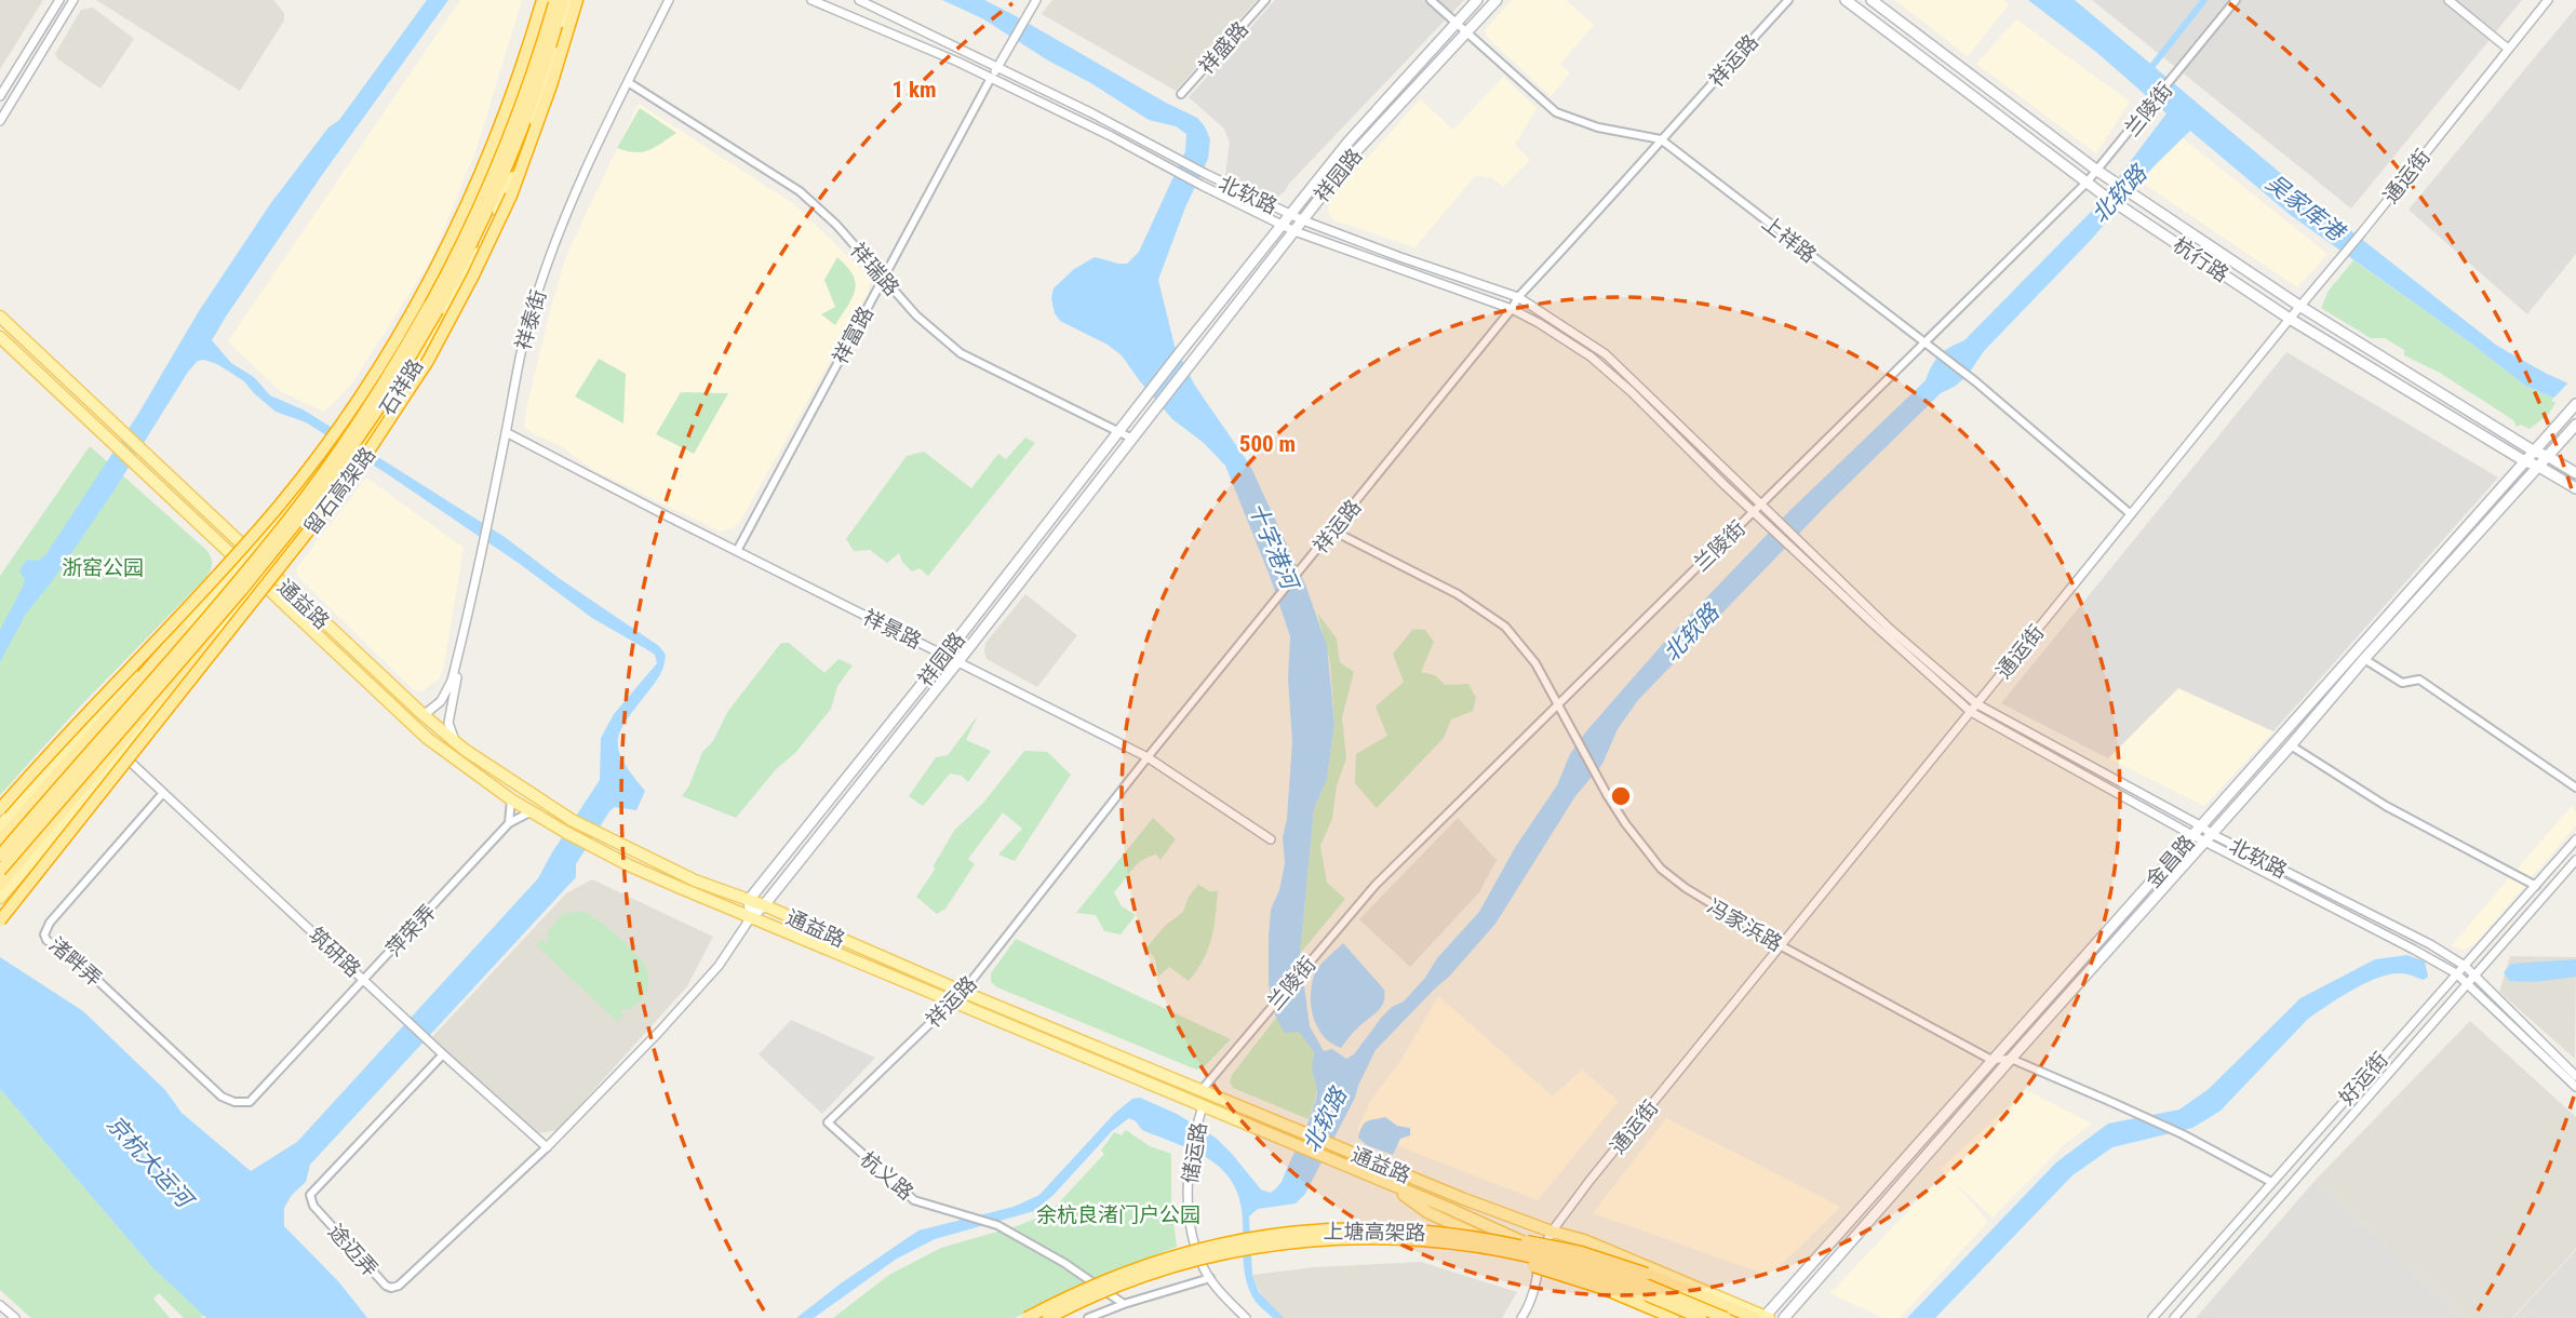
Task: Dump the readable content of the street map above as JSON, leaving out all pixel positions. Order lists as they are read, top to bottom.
{
  "streets": {
    "highway": ["留石高架路", "上塘高架路"],
    "main road": [
      "祥园路",
      "杭行路",
      "石祥路",
      "通益路",
      "金昌路"
    ],
    "street": [
      "祥盛路",
      "祥运路",
      "兰陵街",
      "通运街",
      "北软路",
      "上祥路",
      "祥瑞路",
      "祥泰街",
      "祥富路",
      "祥景路",
      "冯家浜路",
      "萍荣弄",
      "筑研路",
      "渚畔弄",
      "好运街",
      "储运路",
      "杭义路",
      "途迈弄"
    ]
  },
  "crossings": [
    ["祥运路", "北软路"],
    ["祥运路", "上祥路"],
    ["祥运路", "通益路"],
    ["祥运路", "祥景路"],
    ["祥运路", "冯家浜路"],
    ["祥运路", "杭义路"],
    ["兰陵街", "北软路"],
    ["兰陵街", "上祥路"],
    ["兰陵街", "杭行路"],
    ["兰陵街", "通益路"],
    ["兰陵街", "冯家浜路"],
    ["祥园路", "北软路"],
    ["祥园路", "上祥路"],
    ["祥园路", "祥瑞路"],
    ["祥园路", "通益路"],
    ["祥园路", "祥景路"],
    ["祥园路", "筑研路"],
    ["祥园路", "途迈弄"],
    ["通运街", "北软路"],
    ["通运街", "上祥路"],
    ["通运街", "杭行路"],
    ["通运街", "通益路"],
    ["通运街", "冯家浜路"],
    ["北软路", "祥富路"],
    ["北软路", "金昌路"],
    ["北软路", "好运街"],
    ["杭行路", "金昌路"],
    ["祥瑞路", "祥泰街"],
    ["祥瑞路", "祥富路"],
    ["祥泰街", "通益路"],
    ["祥泰街", "祥景路"],
    ["祥富路", "祥景路"],
    ["石祥路", "留石高架路"],
    ["石祥路", "通益路"],
    ["石祥路", "筑研路"],
    ["通益路", "金昌路"],
    ["通益路", "萍荣弄"],
    ["通益路", "储运路"],
    ["金昌路", "冯家浜路"],
    ["萍荣弄", "筑研路"],
    ["萍荣弄", "渚畔弄"],
    ["筑研路", "渚畔弄"],
    ["筑研路", "途迈弄"]
  ],
  "water": [
    "北软路",
    "吴家库港",
    "十字港河",
    "京杭大运河"
  ],
  "parks": ["浙窑公园", "余杭良渚门户公园"],
  "rings": ["1 km", "500 m"]
}
